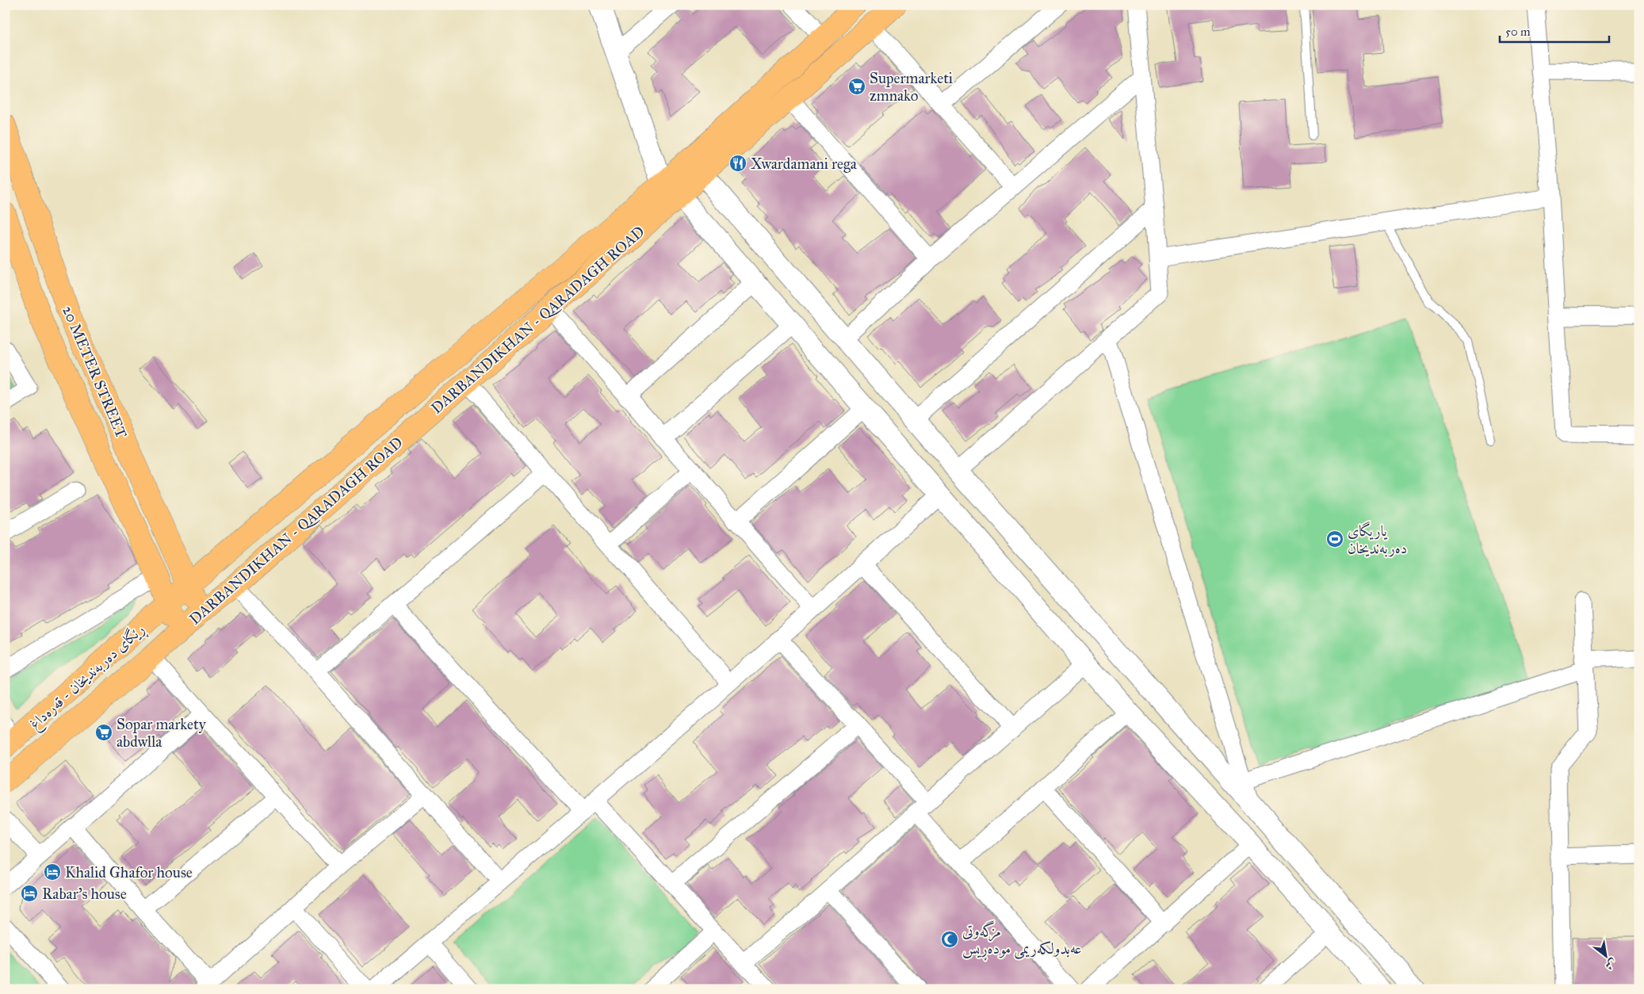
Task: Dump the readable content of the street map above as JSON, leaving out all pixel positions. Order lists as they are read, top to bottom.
{
  "streets": {
    "main road": ["DARBANDIKHAN - QARADAGH ROAD", "20 METER STREET", "ڕێگای دەربەندیخان - قەرەداغ"]
  },
  "crossings": [
    ["DARBANDIKHAN - QARADAGH ROAD", "20 METER STREET"],
    ["DARBANDIKHAN - QARADAGH ROAD", "ڕێگای دەربەندیخان - قەرەداغ"],
    ["20 METER STREET", "ڕێگای دەربەندیخان - قەرەداغ"]
  ],
  "places": {
    "supermarket": ["Supermarketi zmnako", "Sopar markety abdwlla"],
    "restaurant": ["Xwardamani rega"],
    "sports": ["یاریگاى ده‌ربه‌ندیخان"],
    "hotel": ["Khalid Ghafor house", "Rabar's house"],
    "mosque": ["مزگەوتی عەبدولکەریمی مودەڕیس"]
  },
  "scale_bar": "50 m",
  "north": "bottom right"
}
